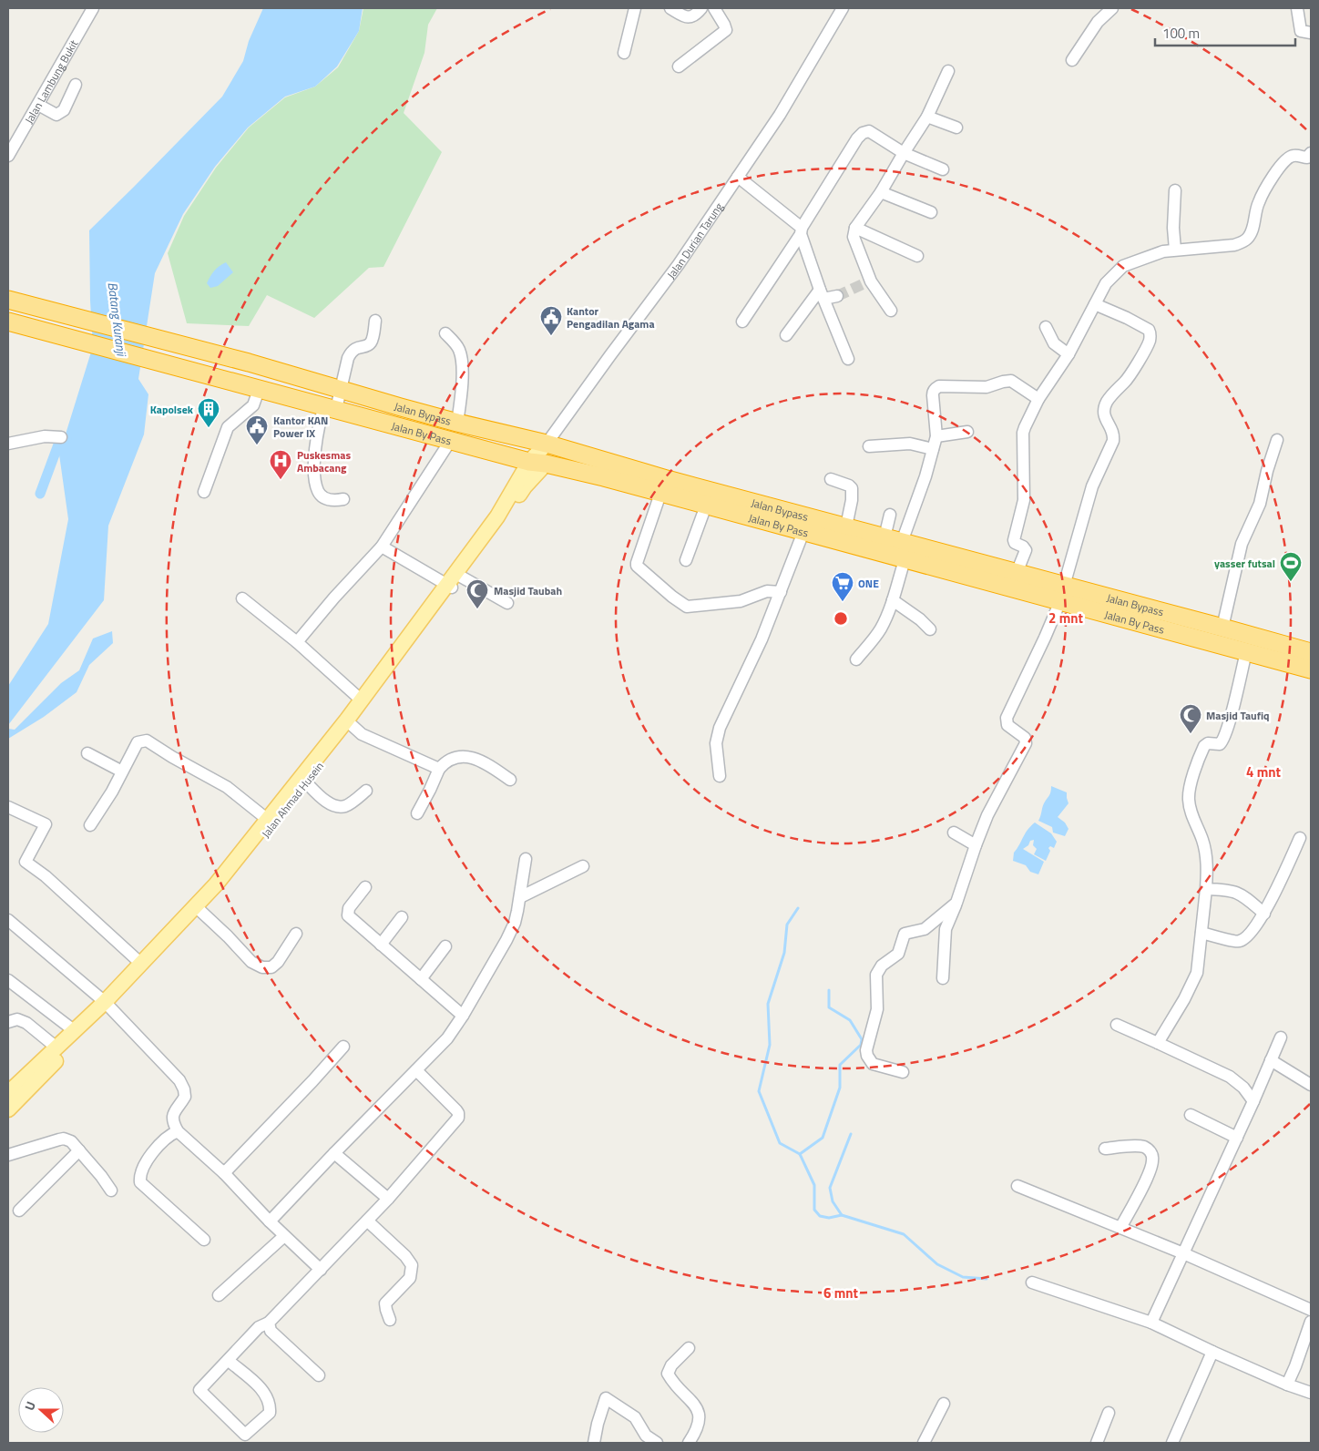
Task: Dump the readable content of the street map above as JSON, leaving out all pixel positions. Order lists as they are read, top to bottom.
{
  "streets": {
    "highway": ["Jalan Bypass", "Jalan By Pass"],
    "main road": ["Jalan Durian Tarung", "Jalan Ahmad Husein"],
    "street": ["Jalan Lambung Bukit"]
  },
  "crossings": [
    ["Jalan Durian Tarung", "Jalan Bypass"],
    ["Jalan Durian Tarung", "Jalan By Pass"],
    ["Jalan Durian Tarung", "Jalan Ahmad Husein"],
    ["Jalan Bypass", "Jalan By Pass"],
    ["Jalan By Pass", "Jalan Ahmad Husein"]
  ],
  "water": ["Batang Kuranji"],
  "places": {
    "public building": ["Kantor Pengadilan Agama", "Kantor KAN Power IX"],
    "building": ["Kapolsek"],
    "hospital": ["Puskesmas Ambacang"],
    "sports": ["yasser futsal"],
    "supermarket": ["ONE"],
    "mosque": ["Masjid Taubah", "Masjid Taufiq"]
  },
  "scale_bar": "100 m",
  "north": "left",
  "rings": ["2 mnt", "4 mnt", "6 mnt"]
}
